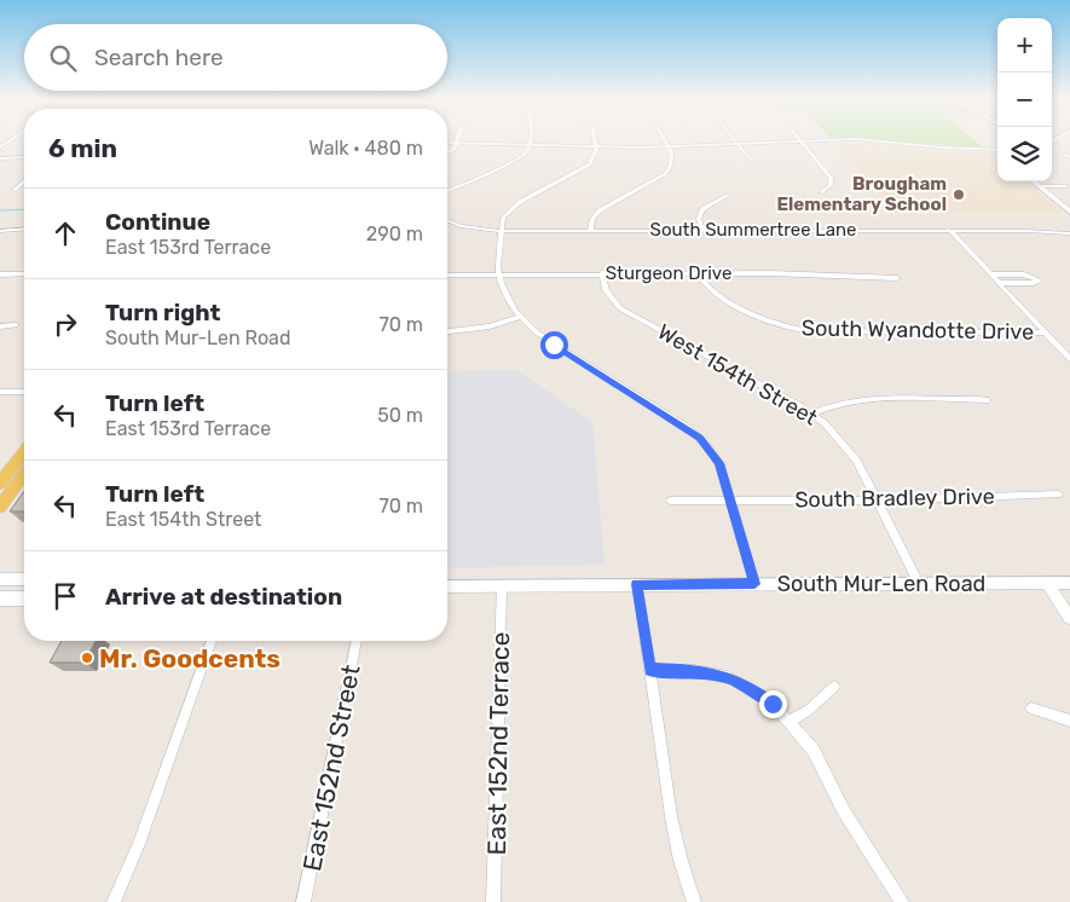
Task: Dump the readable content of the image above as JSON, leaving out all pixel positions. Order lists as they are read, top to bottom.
{
  "streets": {
    "main road": ["South Mur-Len Road"],
    "street": [
      "South Summertree Lane",
      "Sturgeon Drive",
      "South Wyandotte Drive",
      "West 154th Street",
      "South Bradley Drive",
      "East 152nd Terrace",
      "East 152nd Street"
    ]
  },
  "crossings": [
    ["Sturgeon Drive", "South Wyandotte Drive"],
    ["Sturgeon Drive", "West 154th Street"],
    ["West 154th Street", "South Bradley Drive"],
    ["West 154th Street", "South Mur-Len Road"],
    ["South Mur-Len Road", "East 152nd Terrace"]
  ],
  "places": ["Brougham Elementary School", "Mr. Goodcents"],
  "page": {
    "map_buttons": ["+", "−"],
    "search": "Search here",
    "heading": ["6 min", "Walk · 480 m"],
    "list": [
      ["Continue", "East 153rd Terrace", "290 m"],
      ["Turn right", "South Mur-Len Road", "70 m"],
      ["Turn left", "East 153rd Terrace", "50 m"],
      ["Turn left", "East 154th Street", "70 m"],
      "Arrive at destination"
    ]
  }
}
